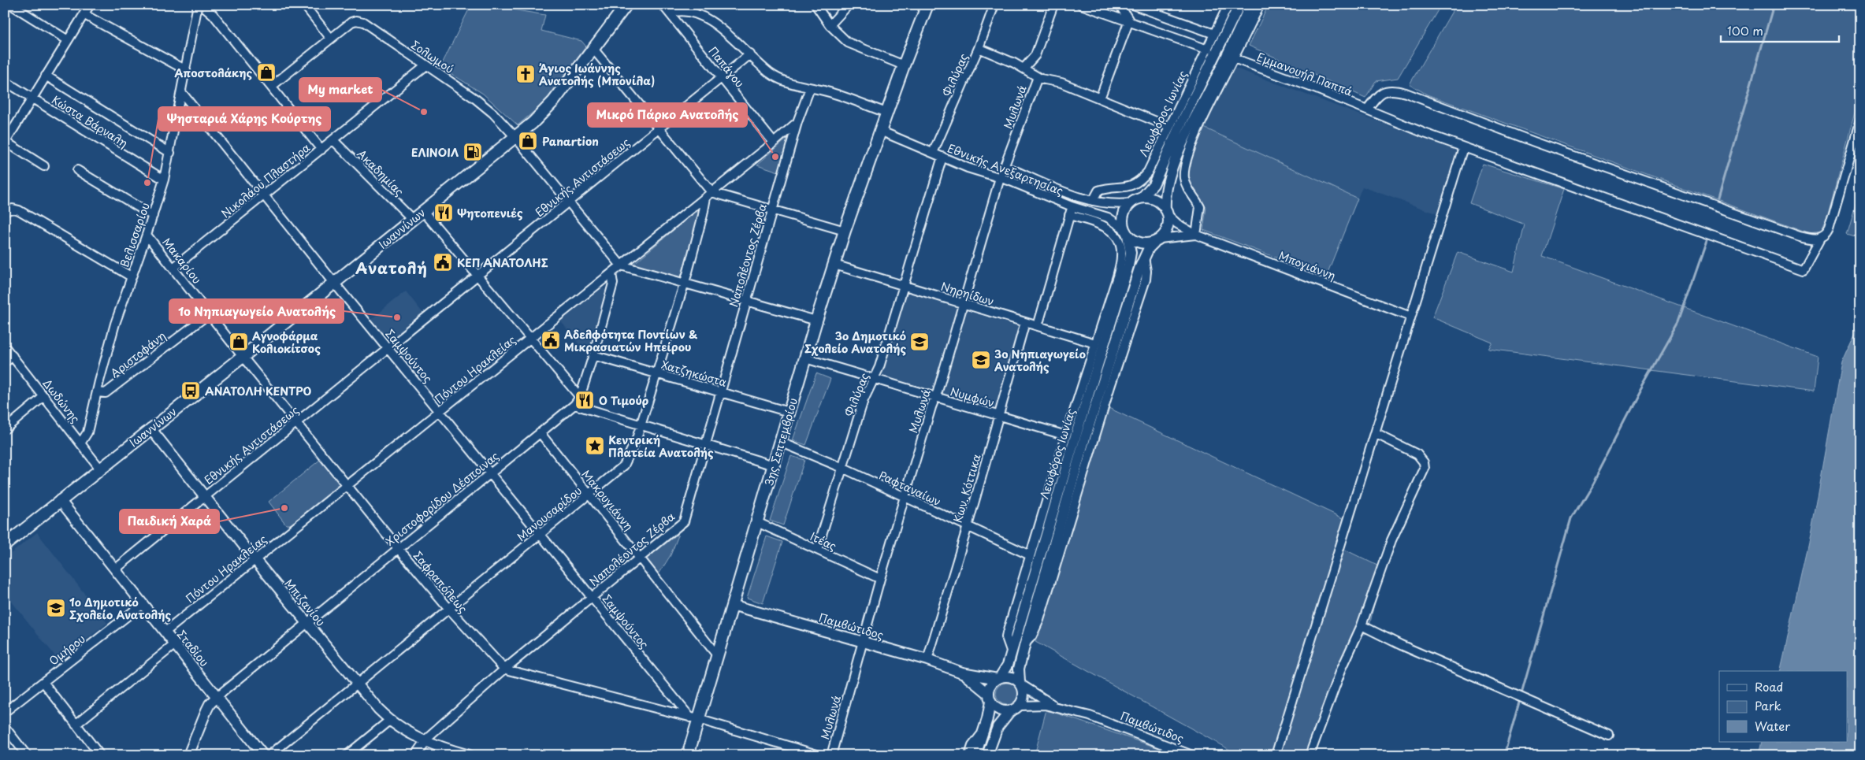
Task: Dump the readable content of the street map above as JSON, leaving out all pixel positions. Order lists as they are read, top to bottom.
{
  "streets": {
    "main road": ["Ιωαννίνων", "3ης Σεπτεμβρίου"],
    "street": [
      "Σολωμού",
      "Παπάγου",
      "Εμμανουήλ Παππά",
      "Φιλύρας",
      "Μυλωνά",
      "Λεωφόρος Ιωνίας",
      "Κώστα Βάρναλη",
      "Εθνικής Ανεξαρτησίας",
      "Ακαδημίας",
      "Εθνικής Αντιστάσεως",
      "Νικολάου Πλαστήρα",
      "Βελισσαρίου",
      "Ναπολέοντος Ζέρβα",
      "Μακαρίου",
      "Μπογιάννη",
      "Νηρηίδων",
      "Αριστοφάνη",
      "Σαμψούντος",
      "Πόντου Ηρακλείας",
      "Χατζηκώστα",
      "Νυμφών",
      "Δωδώνης",
      "Ραφταναίων",
      "Κων. Κόττικα",
      "Χριστοφορίδου Δέσποινας",
      "Μακρυγιάννη",
      "Μανουσαρίδου",
      "Ιτέας",
      "Σαφραπόλεως",
      "Μπιζανίου",
      "Παμβώτιδος",
      "Σταδίου",
      "Ομήρου"
    ]
  },
  "crossings": [
    ["Σολωμού", "Εθνικής Αντιστάσεως"],
    ["Σολωμού", "Νικολάου Πλαστήρα"],
    ["Σολωμού", "Ιωαννίνων"],
    ["Σολωμού", "Πόντου Ηρακλείας"],
    ["Παπάγου", "Εθνικής Αντιστάσεως"],
    ["Παπάγου", "Πόντου Ηρακλείας"],
    ["Εμμανουήλ Παππά", "Λεωφόρος Ιωνίας"],
    ["Φιλύρας", "Εθνικής Ανεξαρτησίας"],
    ["Φιλύρας", "Νηρηίδων"],
    ["Φιλύρας", "Νυμφών"],
    ["Φιλύρας", "Ραφταναίων"],
    ["Φιλύρας", "Ιτέας"],
    ["Μυλωνά", "Εθνικής Ανεξαρτησίας"],
    ["Μυλωνά", "Νηρηίδων"],
    ["Μυλωνά", "Νυμφών"],
    ["Μυλωνά", "Ραφταναίων"],
    ["Μυλωνά", "Ιτέας"],
    ["Μυλωνά", "Παμβώτιδος"],
    ["Λεωφόρος Ιωνίας", "Εθνικής Ανεξαρτησίας"],
    ["Λεωφόρος Ιωνίας", "Μπογιάννη"],
    ["Λεωφόρος Ιωνίας", "Παμβώτιδος"],
    ["Κώστα Βάρναλη", "Βελισσαρίου"],
    ["Εθνικής Ανεξαρτησίας", "Μπογιάννη"],
    ["Εθνικής Ανεξαρτησίας", "3ης Σεπτεμβρίου"],
    ["Ακαδημίας", "Νικολάου Πλαστήρα"],
    ["Ακαδημίας", "Ιωαννίνων"],
    ["Εθνικής Αντιστάσεως", "Σαμψούντος"],
    ["Εθνικής Αντιστάσεως", "Σαφραπόλεως"],
    ["Εθνικής Αντιστάσεως", "Μπιζανίου"],
    ["Εθνικής Αντιστάσεως", "Σταδίου"],
    ["Νικολάου Πλαστήρα", "Μακαρίου"],
    ["Νικολάου Πλαστήρα", "Σαμψούντος"],
    ["Ιωαννίνων", "Μακαρίου"],
    ["Ιωαννίνων", "Σαμψούντος"],
    ["Ιωαννίνων", "Δωδώνης"],
    ["Ιωαννίνων", "Σαφραπόλεως"],
    ["Ιωαννίνων", "Μπιζανίου"],
    ["Ιωαννίνων", "Σταδίου"],
    ["Βελισσαρίου", "Μακαρίου"],
    ["Βελισσαρίου", "Αριστοφάνη"],
    ["Βελισσαρίου", "Σαμψούντος"],
    ["Βελισσαρίου", "Δωδώνης"],
    ["Ναπολέοντος Ζέρβα", "Σαμψούντος"],
    ["Ναπολέοντος Ζέρβα", "Πόντου Ηρακλείας"],
    ["Ναπολέοντος Ζέρβα", "Χατζηκώστα"],
    ["Ναπολέοντος Ζέρβα", "Μακρυγιάννη"],
    ["Ναπολέοντος Ζέρβα", "Σαφραπόλεως"],
    ["Ναπολέοντος Ζέρβα", "Μπιζανίου"],
    ["Μακαρίου", "Αριστοφάνη"],
    ["Μακαρίου", "Σαφραπόλεως"],
    ["Νηρηίδων", "3ης Σεπτεμβρίου"],
    ["Νηρηίδων", "Κων. Κόττικα"],
    ["Σαμψούντος", "Πόντου Ηρακλείας"],
    ["Σαμψούντος", "3ης Σεπτεμβρίου"],
    ["Σαμψούντος", "Χριστοφορίδου Δέσποινας"],
    ["Σαμψούντος", "Μανουσαρίδου"],
    ["Πόντου Ηρακλείας", "Χριστοφορίδου Δέσποινας"],
    ["Πόντου Ηρακλείας", "Μανουσαρίδου"],
    ["Πόντου Ηρακλείας", "Σαφραπόλεως"],
    ["Πόντου Ηρακλείας", "Μπιζανίου"],
    ["Πόντου Ηρακλείας", "Σταδίου"],
    ["Χατζηκώστα", "3ης Σεπτεμβρίου"],
    ["Χατζηκώστα", "Χριστοφορίδου Δέσποινας"],
    ["Χατζηκώστα", "Μανουσαρίδου"],
    ["Νυμφών", "3ης Σεπτεμβρίου"],
    ["Νυμφών", "Κων. Κόττικα"],
    ["3ης Σεπτεμβρίου", "Ραφταναίων"],
    ["3ης Σεπτεμβρίου", "Μακρυγιάννη"],
    ["3ης Σεπτεμβρίου", "Ιτέας"],
    ["3ης Σεπτεμβρίου", "Παμβώτιδος"],
    ["Ραφταναίων", "Κων. Κόττικα"],
    ["Κων. Κόττικα", "Παμβώτιδος"],
    ["Χριστοφορίδου Δέσποινας", "Μακρυγιάννη"],
    ["Χριστοφορίδου Δέσποινας", "Σαφραπόλεως"],
    ["Χριστοφορίδου Δέσποινας", "Μπιζανίου"],
    ["Χριστοφορίδου Δέσποινας", "Σταδίου"],
    ["Μακρυγιάννη", "Μανουσαρίδου"],
    ["Μανουσαρίδου", "Σαφραπόλεως"],
    ["Μανουσαρίδου", "Μπιζανίου"],
    ["Σταδίου", "Ομήρου"]
  ],
  "districts": ["Ανατολή"],
  "places": {
    "shop": ["Αποστολάκης", "Panartion", "Αγνοφάρμα Κολιοκίτσος"],
    "church": ["Άγιος Ιωάννης Ανατολής (Μπονίλα)"],
    "other": [
      "My market",
      "Μικρό Πάρκο Ανατολής",
      "Ψησταριά Χάρης Κούρτης",
      "1ο Νηπιαγωγείο Ανατολής",
      "Παιδική Χαρά"
    ],
    "fuel station": ["ΕΛΙΝΟΙΛ"],
    "restaurant": ["Ψητοπενιές", "Ο Τιμούρ"],
    "public building": ["ΚΕΠ ΑΝΑΤΟΛΗΣ", "Αδελφότητα Ποντίων & Μικρασιατών Ηπείρου"],
    "school or university": ["3ο Δημοτικό Σχολείο Ανατολής", "3ο Νηπιαγωγείο Ανατολής", "1ο Δημοτικό Σχολείο Ανατολής"],
    "bus stop": ["ΑΝΑΤΟΛΗ ΚΕΝΤΡΟ"],
    "place": ["Κεντρική Πλατεία Ανατολής"]
  },
  "legend": ["Road", "Park", "Water"],
  "scale_bar": "100 m"
}
